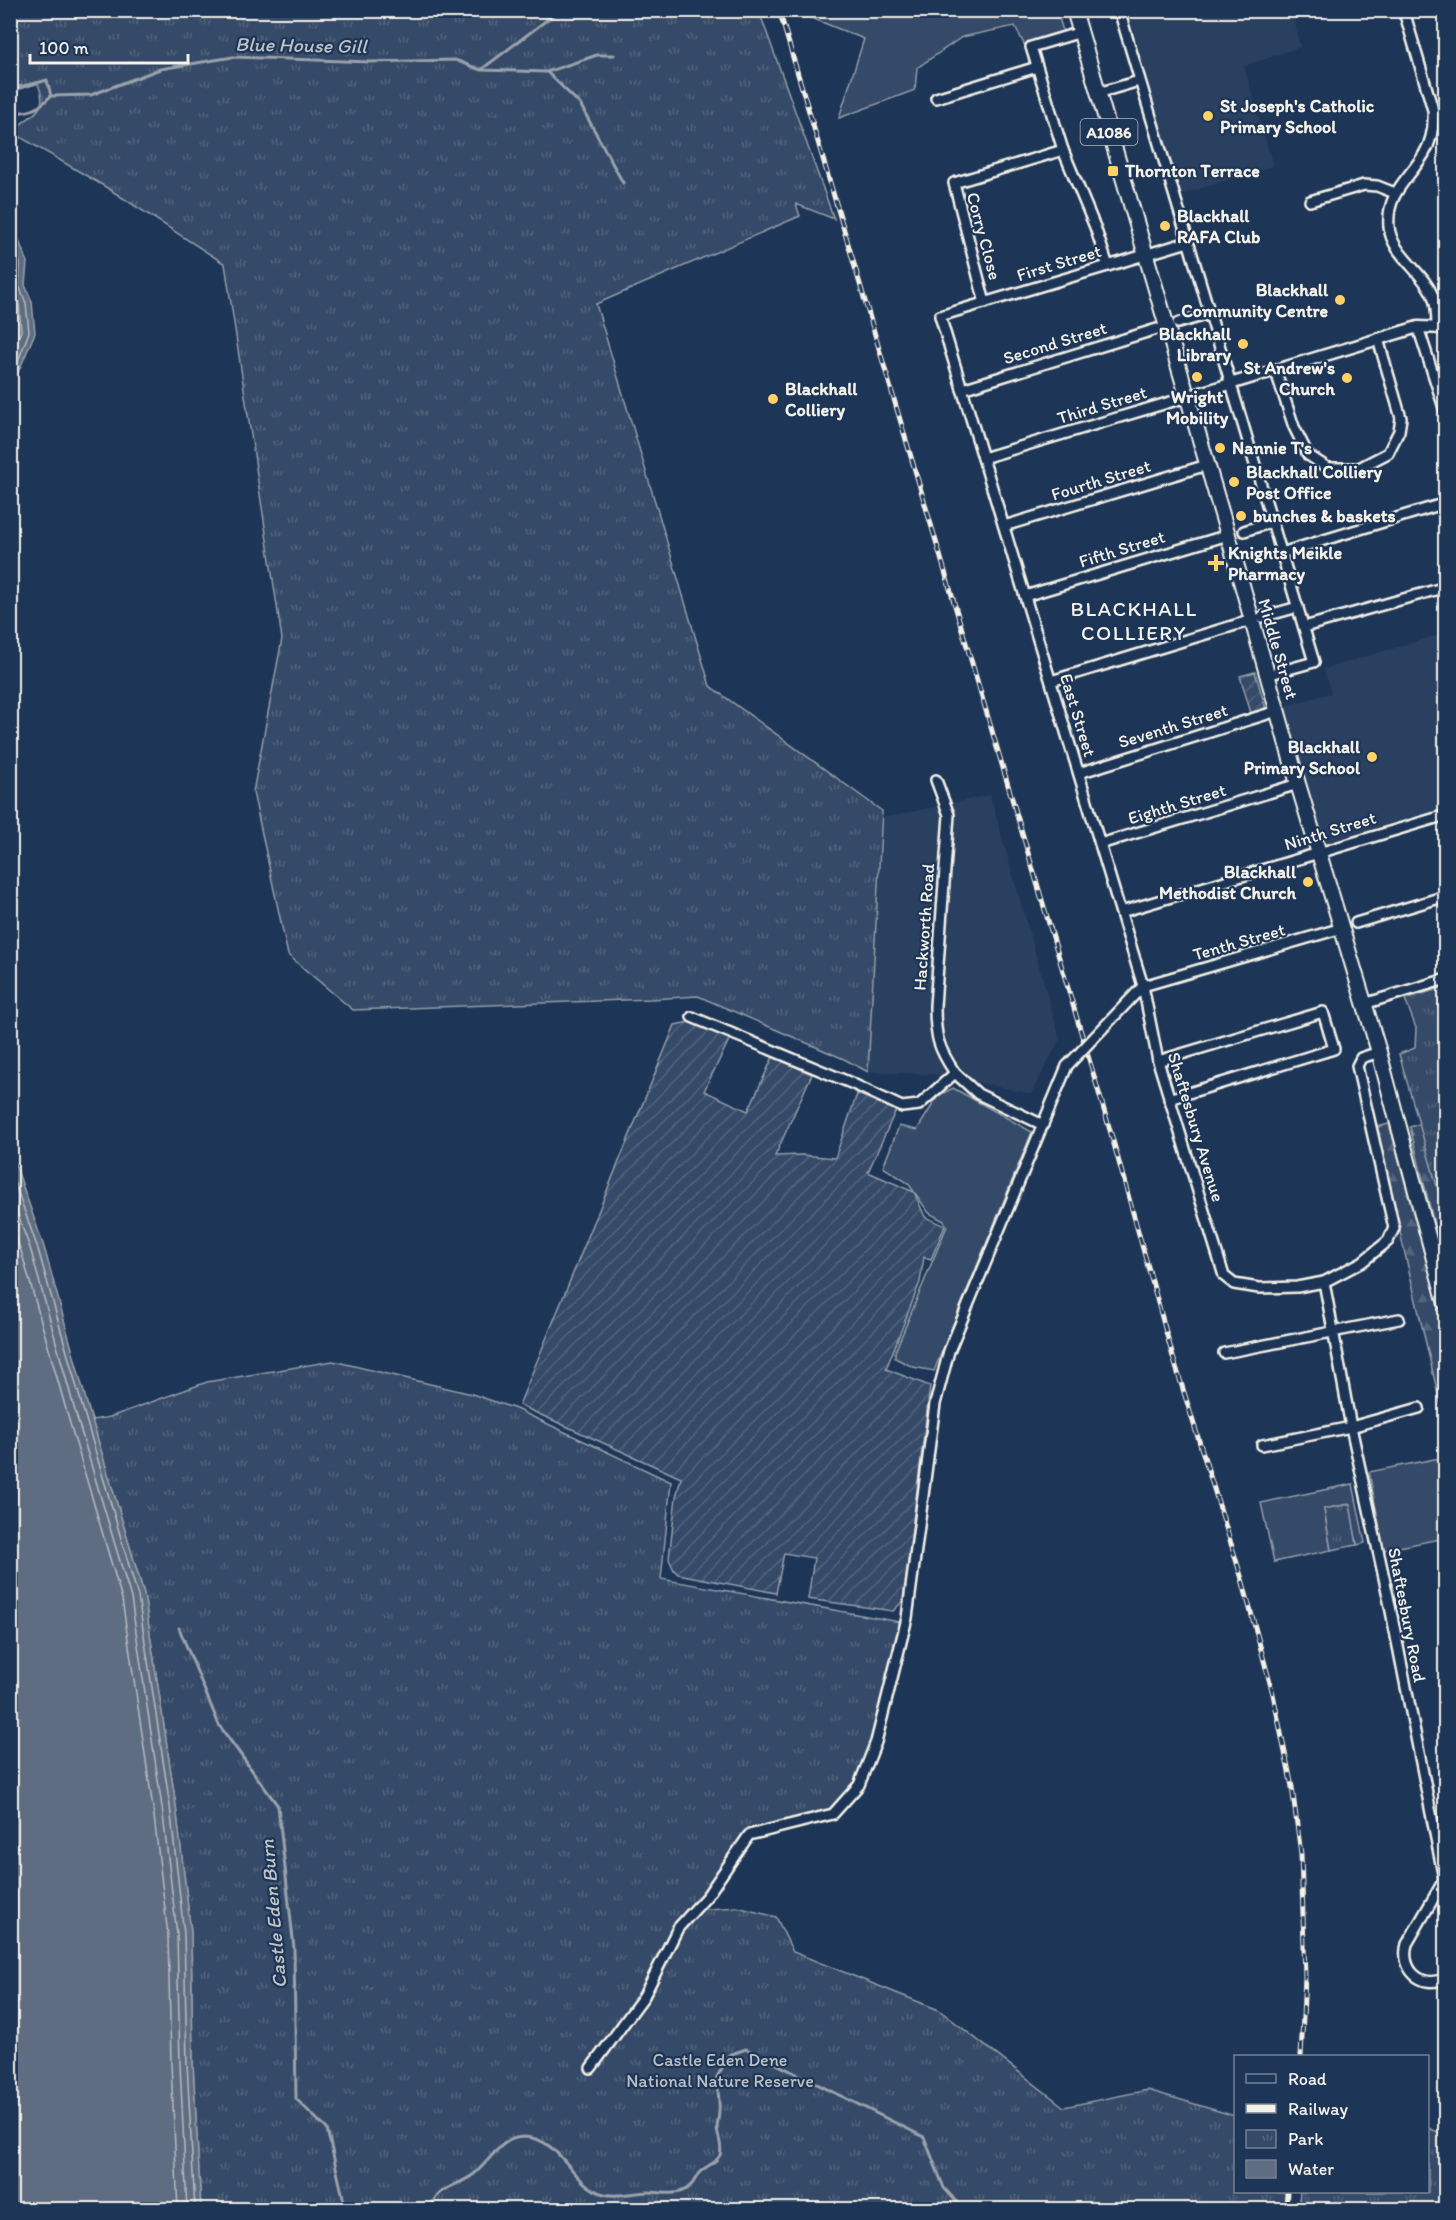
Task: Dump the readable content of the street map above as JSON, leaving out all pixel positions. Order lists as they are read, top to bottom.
{
  "streets": {
    "main road": ["A1086", "Middle Street"],
    "street": [
      "Corry Close",
      "First Street",
      "Second Street",
      "Third Street",
      "Fourth Street",
      "Fifth Street",
      "East Street",
      "Seventh Street",
      "Eighth Street",
      "Ninth Street",
      "Hackworth Road",
      "Tenth Street",
      "Shaftesbury Avenue",
      "Shaftesbury Road"
    ]
  },
  "crossings": [
    ["A1086", "First Street"],
    ["A1086", "Middle Street"],
    ["Corry Close", "First Street"],
    ["First Street", "Middle Street"],
    ["First Street", "East Street"],
    ["Second Street", "East Street"],
    ["Third Street", "Middle Street"],
    ["Third Street", "East Street"],
    ["Fourth Street", "Middle Street"],
    ["Fourth Street", "East Street"],
    ["Fifth Street", "Middle Street"],
    ["Fifth Street", "East Street"],
    ["Middle Street", "Seventh Street"],
    ["Middle Street", "Eighth Street"],
    ["Middle Street", "Ninth Street"],
    ["Middle Street", "Tenth Street"],
    ["East Street", "Seventh Street"],
    ["East Street", "Eighth Street"],
    ["East Street", "Ninth Street"],
    ["East Street", "Tenth Street"],
    ["East Street", "Shaftesbury Avenue"],
    ["Tenth Street", "Shaftesbury Avenue"],
    ["Shaftesbury Avenue", "Shaftesbury Road"]
  ],
  "districts": ["BLACKHALL COLLIERY"],
  "water": ["Blue House Gill", "Castle Eden Burn"],
  "parks": ["Castle Eden Dene National Nature Reserve"],
  "places": {
    "other": [
      "St Joseph's Catholic Primary School",
      "Blackhall RAFA Club",
      "Blackhall Community Centre",
      "Blackhall Library",
      "Wright Mobility",
      "St Andrew's Church",
      "Blackhall Colliery",
      "Nannie T's",
      "Blackhall Colliery Post Office",
      "bunches & baskets",
      "Blackhall Primary School",
      "Blackhall Methodist Church"
    ],
    "transit": ["Thornton Terrace"],
    "health": ["Knights Meikle Pharmacy"]
  },
  "legend": [
    "Road",
    "Railway",
    "Park",
    "Water"
  ],
  "scale_bar": "100 m"
}
